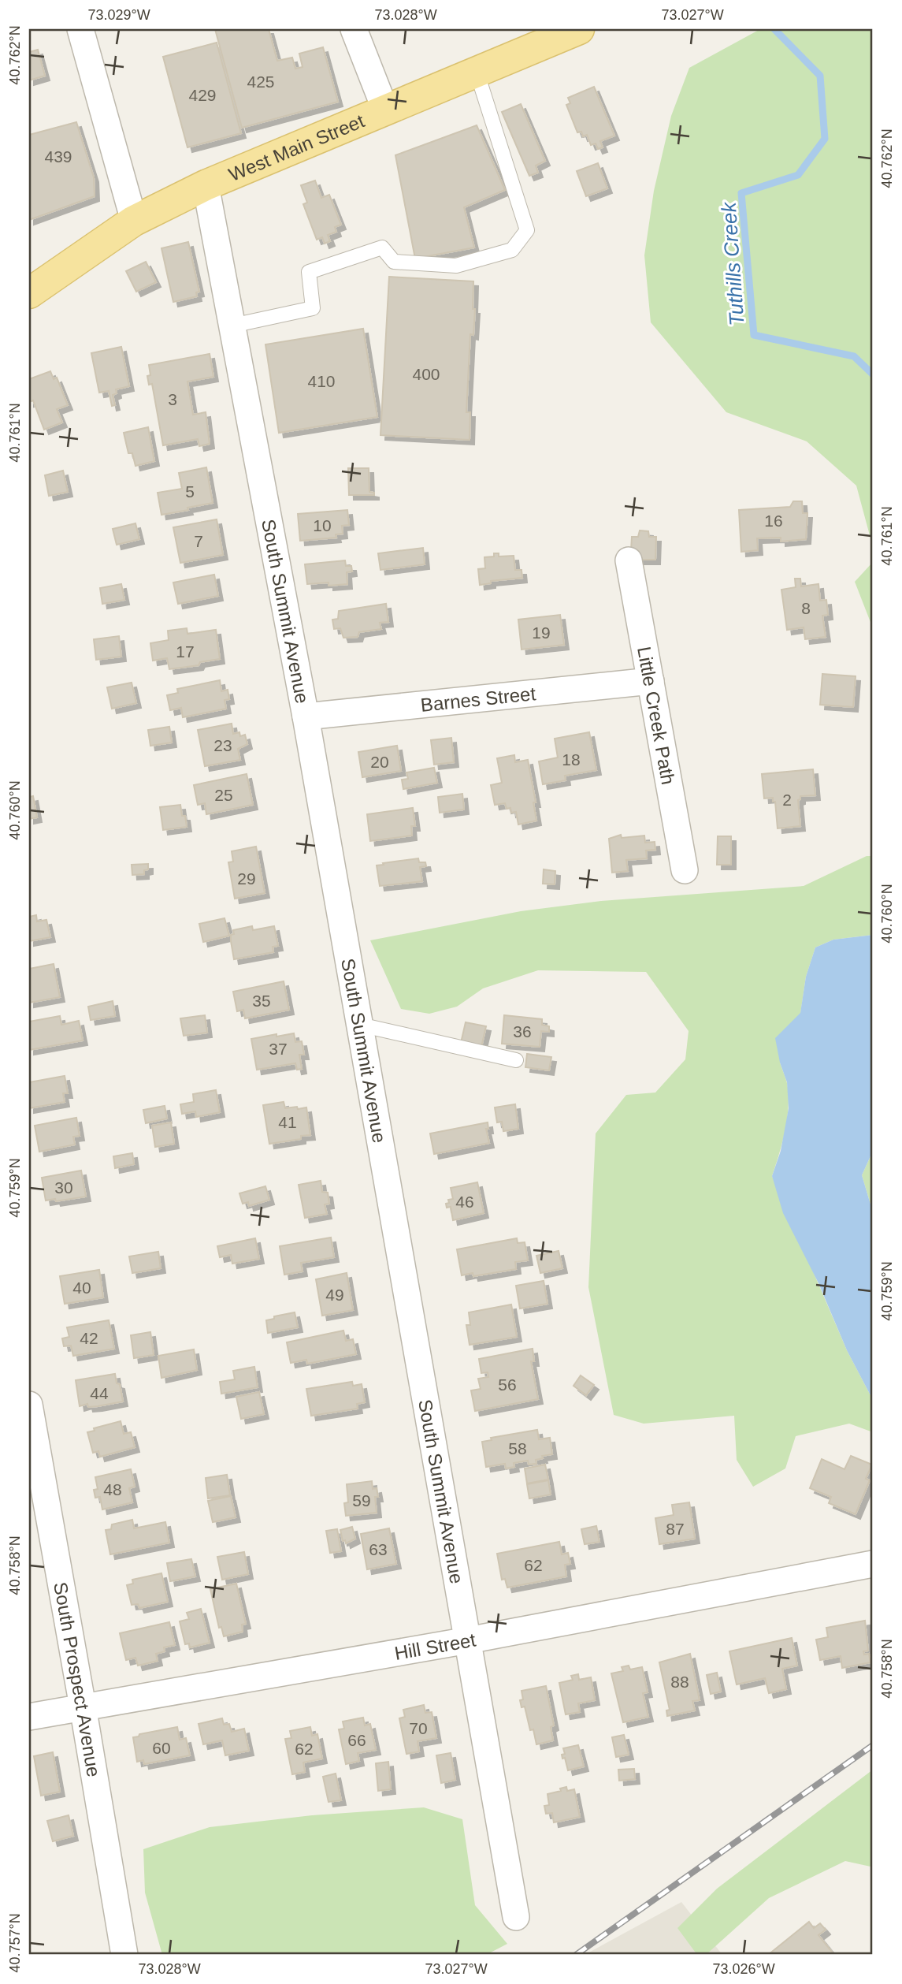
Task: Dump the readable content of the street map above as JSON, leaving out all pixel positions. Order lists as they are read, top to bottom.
{
  "streets": {
    "main road": ["West Main Street"],
    "street": [
      "South Summit Avenue",
      "Barnes Street",
      "Little Creek Path",
      "Hill Street",
      "South Prospect Avenue"
    ]
  },
  "crossings": [
    ["West Main Street", "South Summit Avenue"],
    ["South Summit Avenue", "Barnes Street"],
    ["South Summit Avenue", "Hill Street"],
    ["Barnes Street", "Little Creek Path"],
    ["Hill Street", "South Prospect Avenue"]
  ],
  "water": ["Tuthills Creek"],
  "house_numbers": [
    "425",
    "429",
    "439",
    "400",
    "410",
    "3",
    "5",
    "16",
    "10",
    "7",
    "8",
    "19",
    "17",
    "23",
    "18",
    "20",
    "25",
    "2",
    "29",
    "35",
    "36",
    "37",
    "41",
    "30",
    "46",
    "40",
    "49",
    "42",
    "56",
    "44",
    "58",
    "48",
    "59",
    "87",
    "63",
    "62",
    "88",
    "70",
    "66",
    "60",
    "62"
  ],
  "coordinates": [
    "73.029°W",
    "73.028°W",
    "73.027°W",
    "40.762°N",
    "40.761°N",
    "40.760°N",
    "40.759°N",
    "40.758°N",
    "40.757°N",
    "73.026°W"
  ]
}
